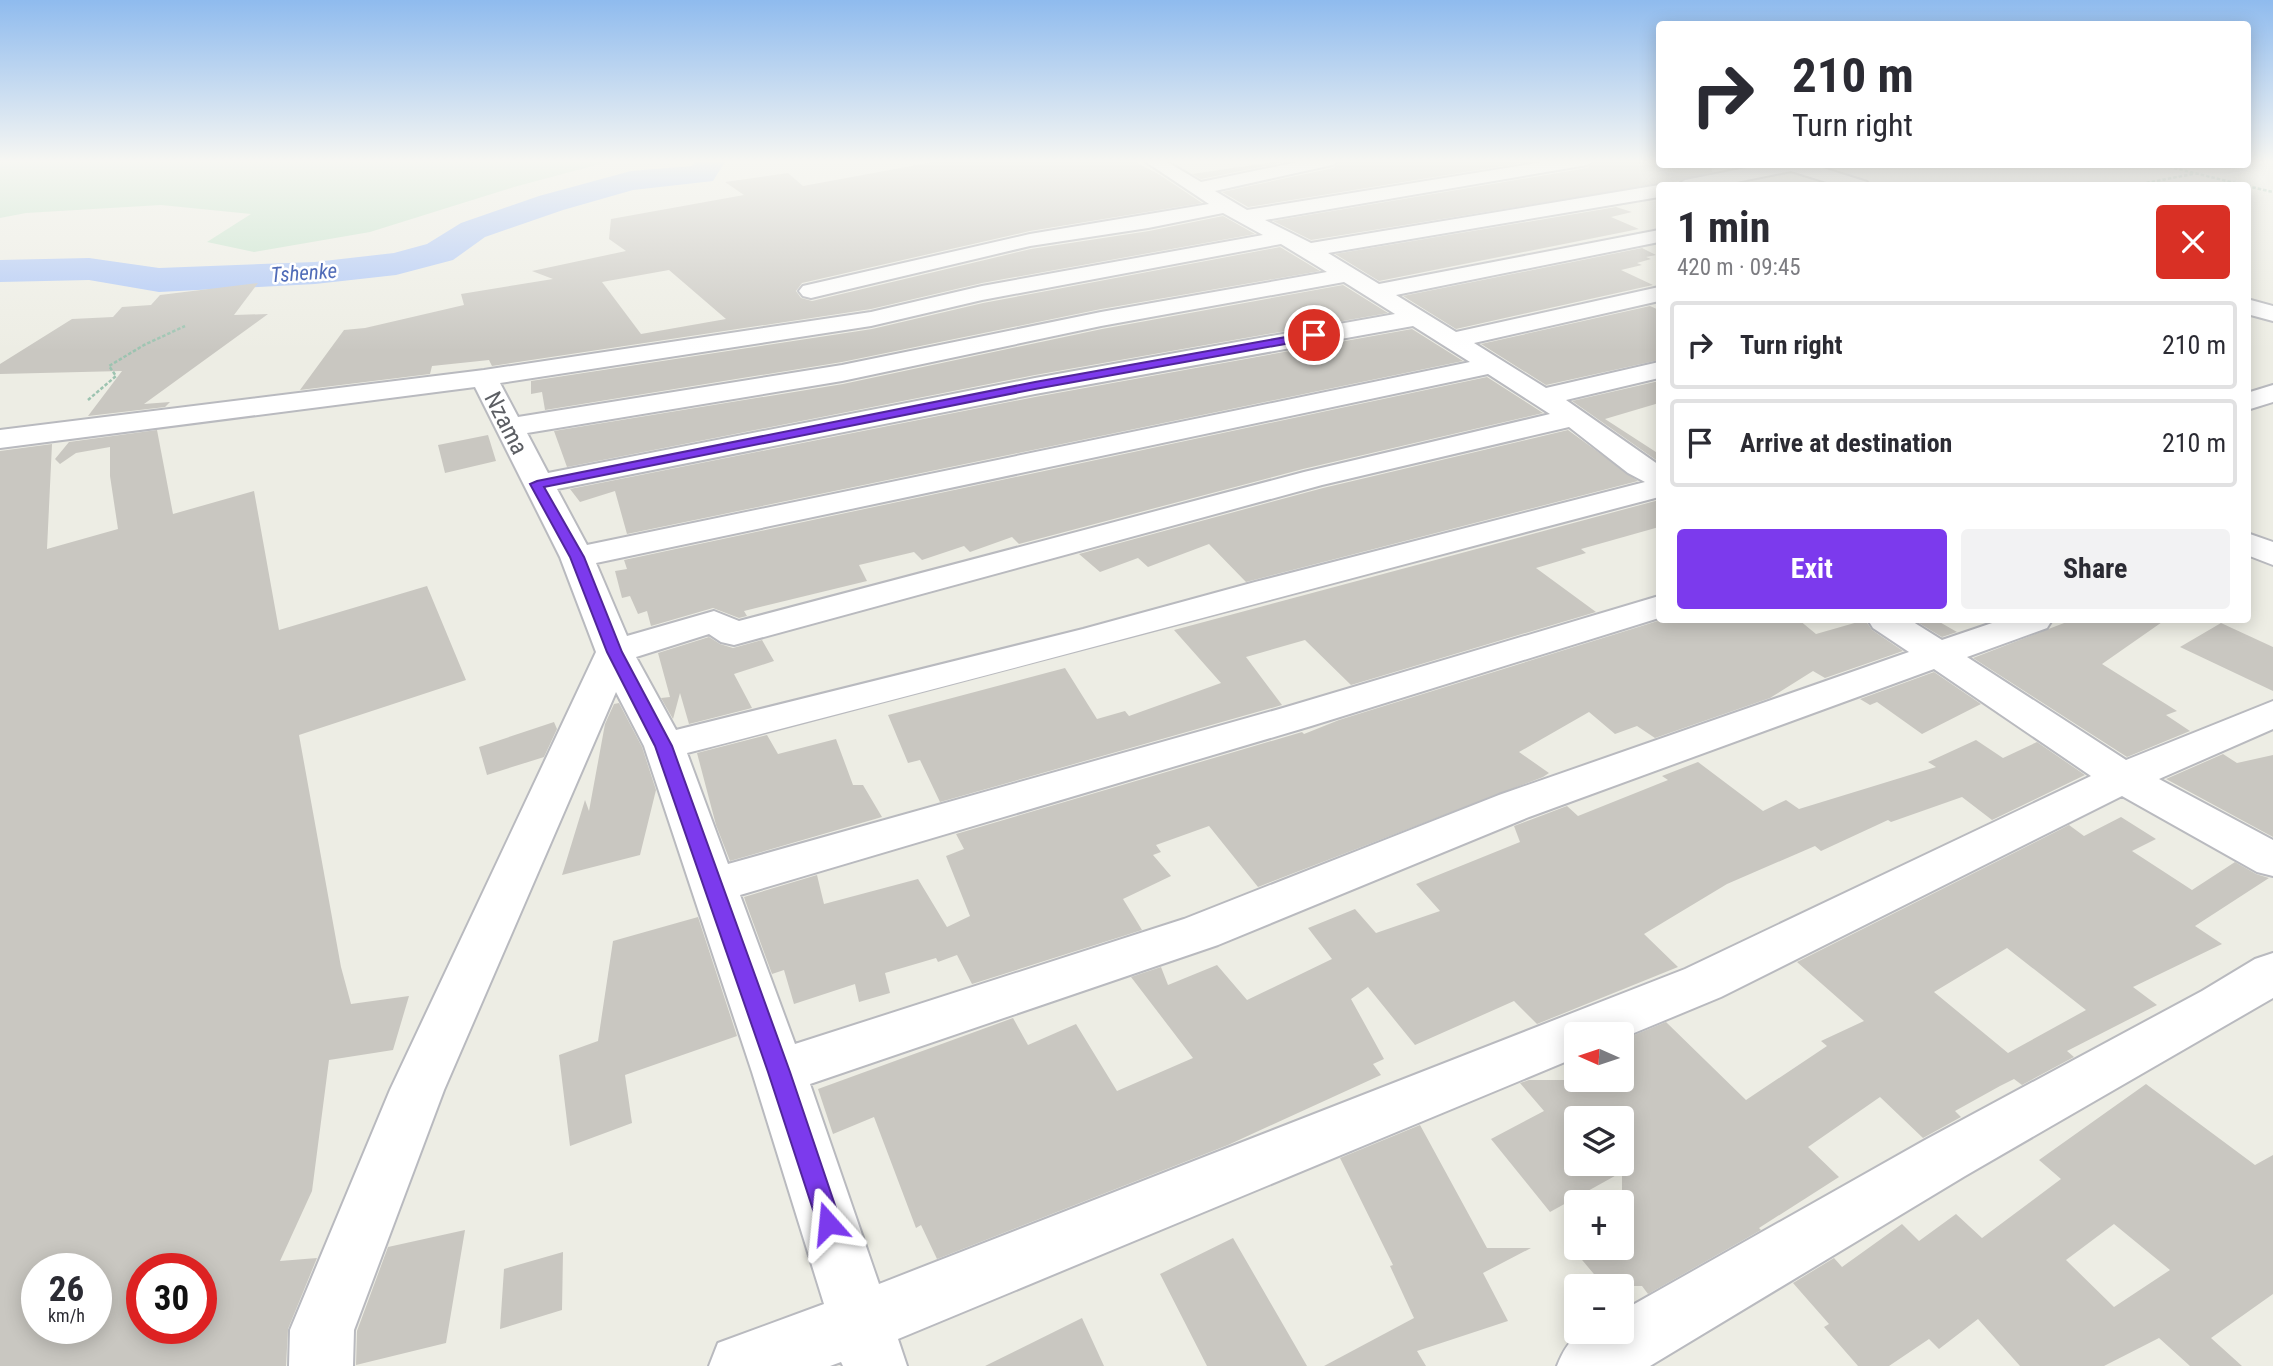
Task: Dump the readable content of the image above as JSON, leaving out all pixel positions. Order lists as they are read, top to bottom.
{
  "streets": {
    "street": ["Nzama"]
  },
  "water": ["Tshenke"],
  "north": "left",
  "page": {
    "turn": ["210 m", "Turn right"],
    "heading": ["1 min", "420 m · 09:45"],
    "list": [
      {
        "name": "Turn right",
        "value": "210 m"
      },
      {
        "name": "Arrive at destination",
        "value": "210 m"
      }
    ],
    "buttons": ["Exit", "Share"],
    "map_buttons": ["+", "−"],
    "speed": "26 km/h",
    "limit": "30"
  }
}
